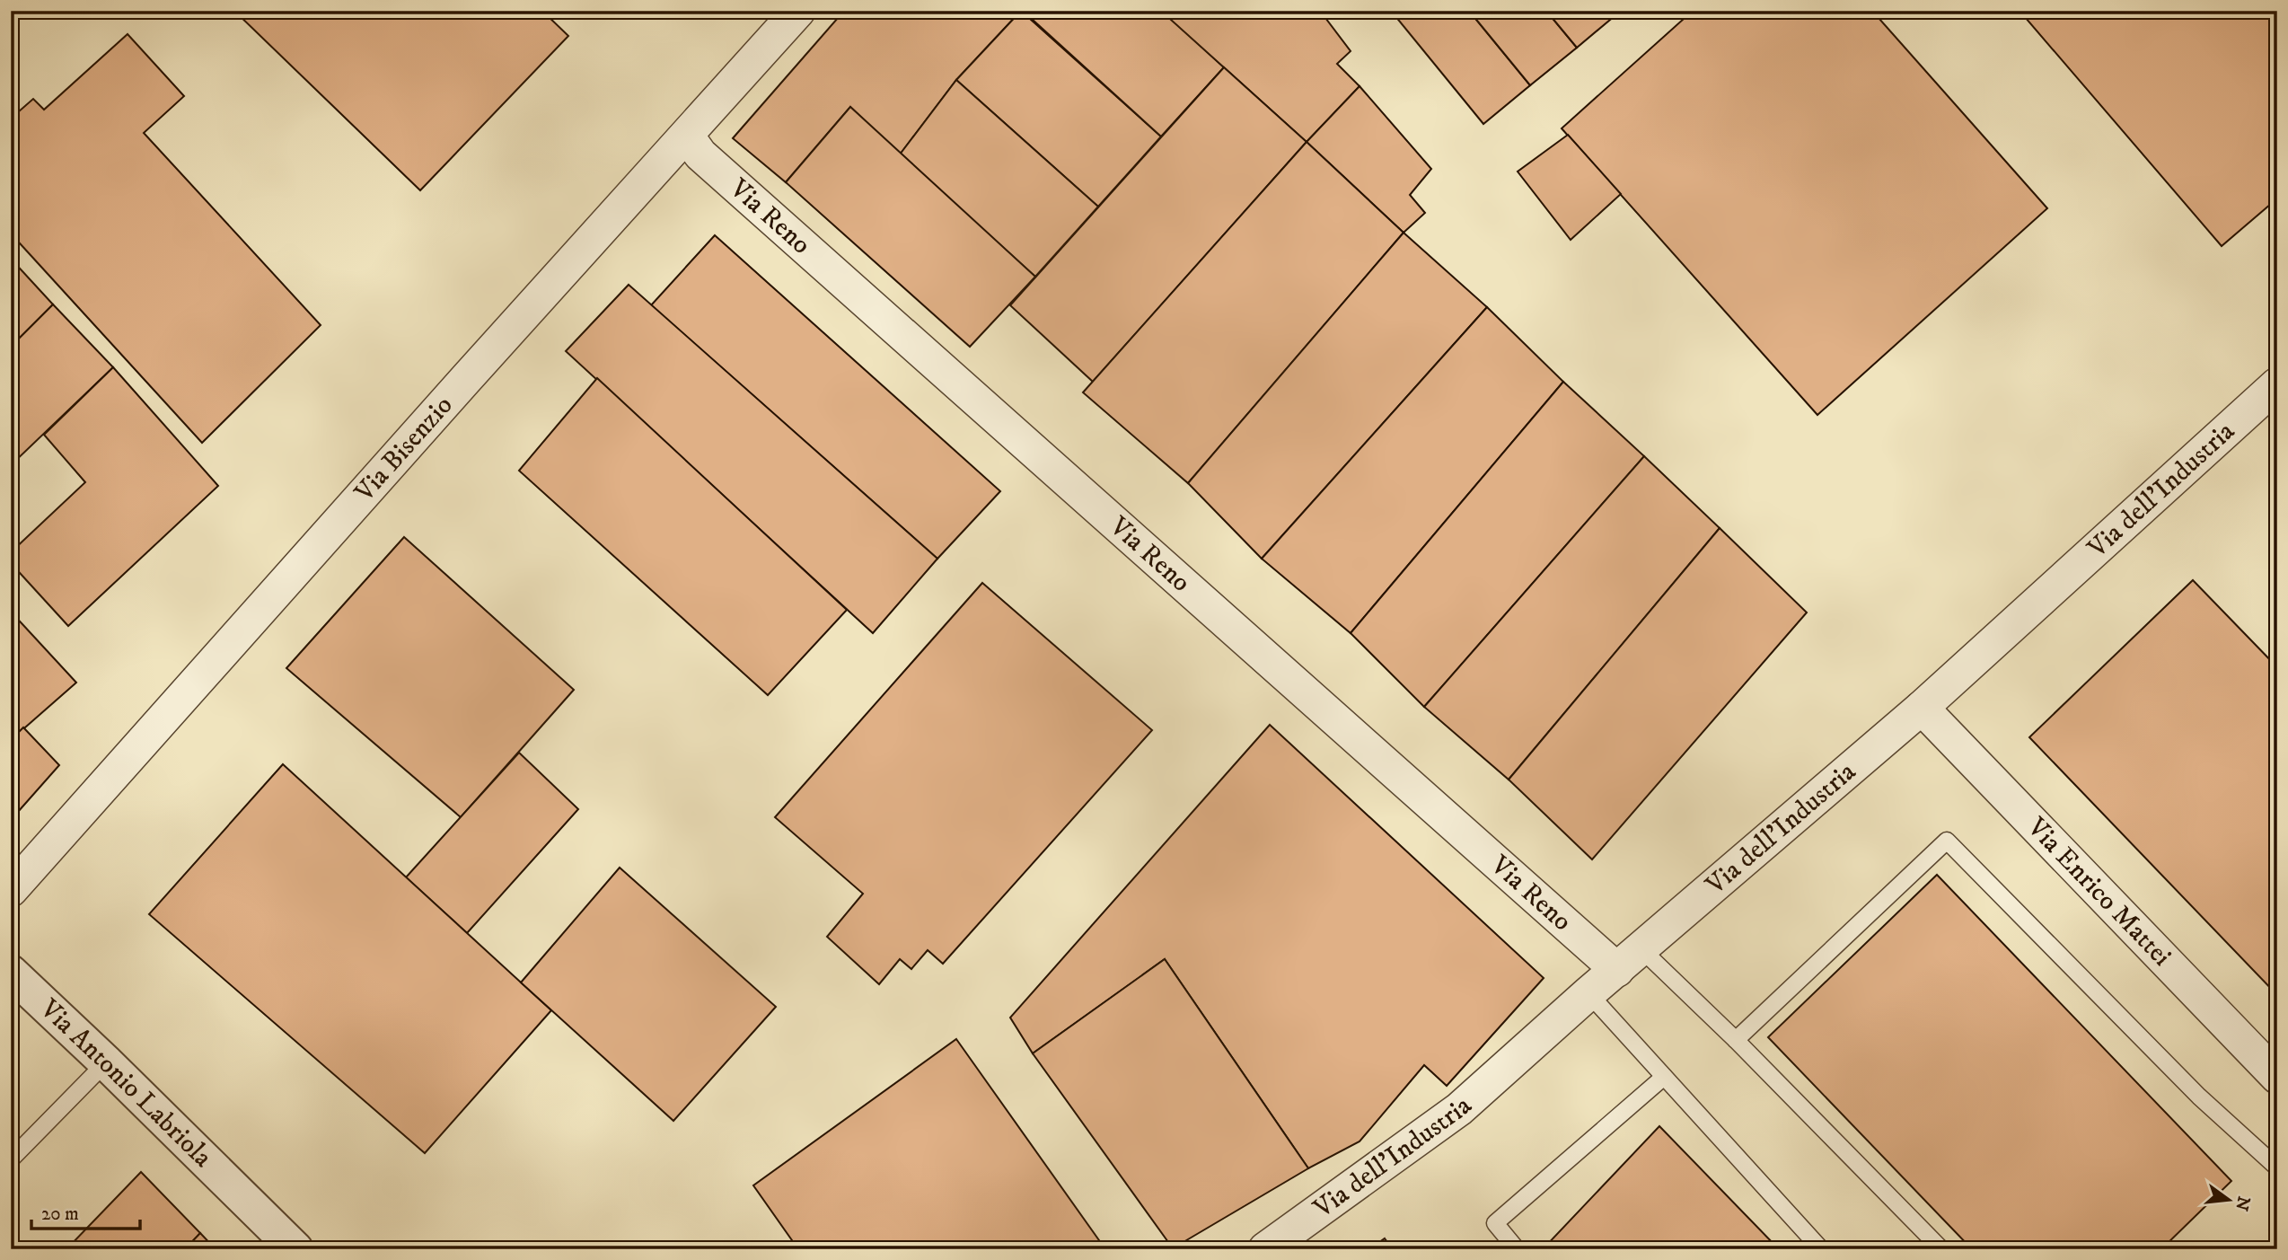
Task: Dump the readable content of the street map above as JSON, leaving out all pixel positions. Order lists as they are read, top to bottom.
{
  "streets": {
    "street": [
      "Via Reno",
      "Via Bisenzio",
      "Via dell'Industria",
      "Via Enrico Mattei",
      "Via Antonio Labriola"
    ]
  },
  "crossings": [
    ["Via Reno", "Via Bisenzio"],
    ["Via Reno", "Via dell'Industria"],
    ["Via dell'Industria", "Via Enrico Mattei"]
  ],
  "scale_bar": "20 m",
  "north": "right"
}
